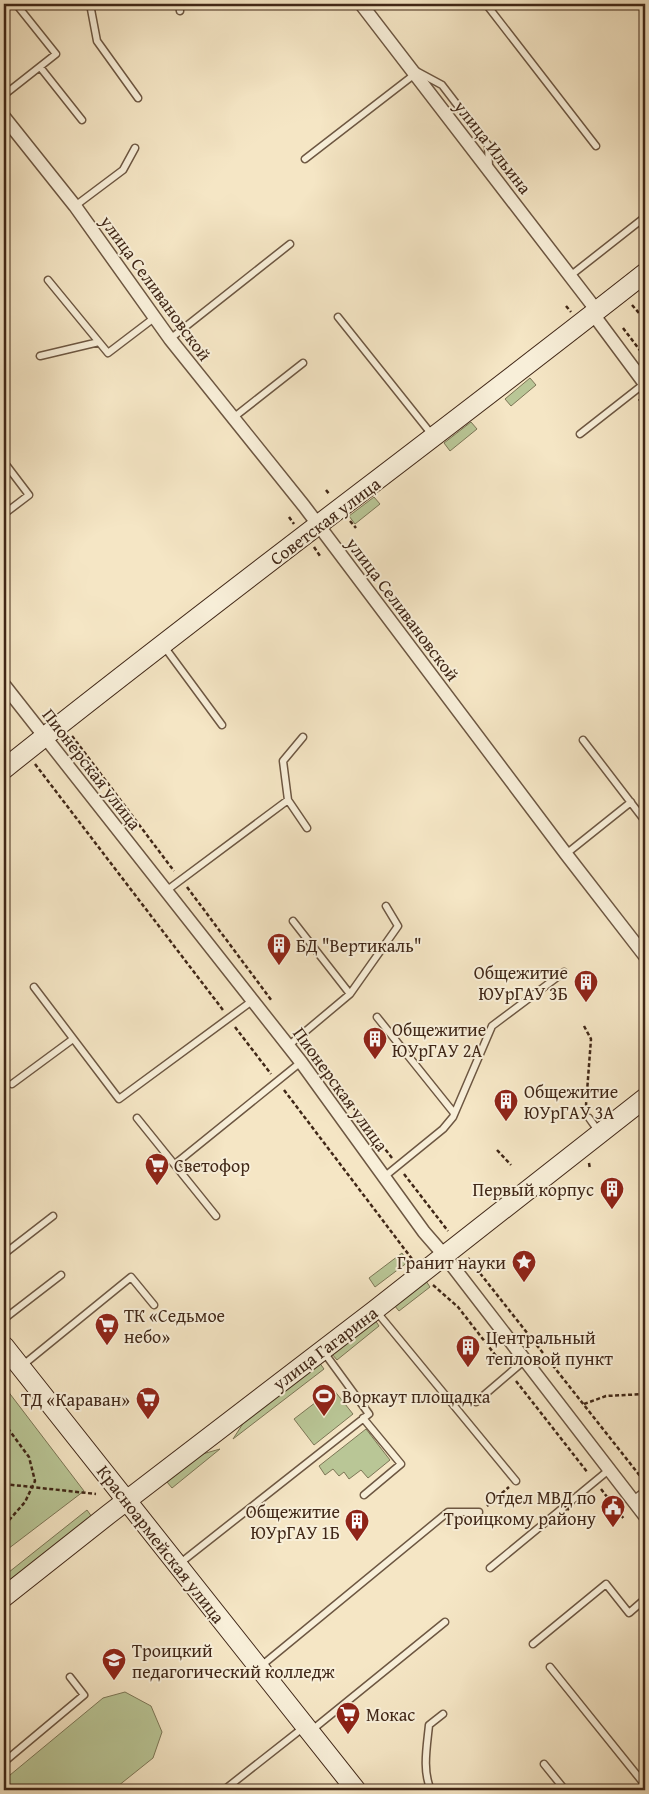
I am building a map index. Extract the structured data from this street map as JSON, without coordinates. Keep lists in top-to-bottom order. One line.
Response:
{"streets":{"street":["улица Ильина","улица Селивановской","Советская улица","Пионерская улица","улица Гагарина","Красноармейская улица"]},"crossings":[["улица Ильина","Советская улица"],["улица Селивановской","Советская улица"],["Советская улица","Пионерская улица"],["Пионерская улица","улица Гагарина"],["улица Гагарина","Красноармейская улица"]],"places":{"building":["БД \"Вертикаль\"","Общежитие ЮУрГАУ 3Б","Общежитие ЮУрГАУ 2А","Общежитие ЮУрГАУ 3А","Первый корпус","Центральный тепловой пункт","Общежитие ЮУрГАУ 1Б"],"supermarket":["Светофор","ТК «Седьмое небо»","ТД «Караван»","Мокас"],"place":["Гранит науки"],"sports":["Воркаут площадка"],"public building":["Отдел МВД по Троицкому району"],"school or university":["Троицкий педагогический колледж"]}}
